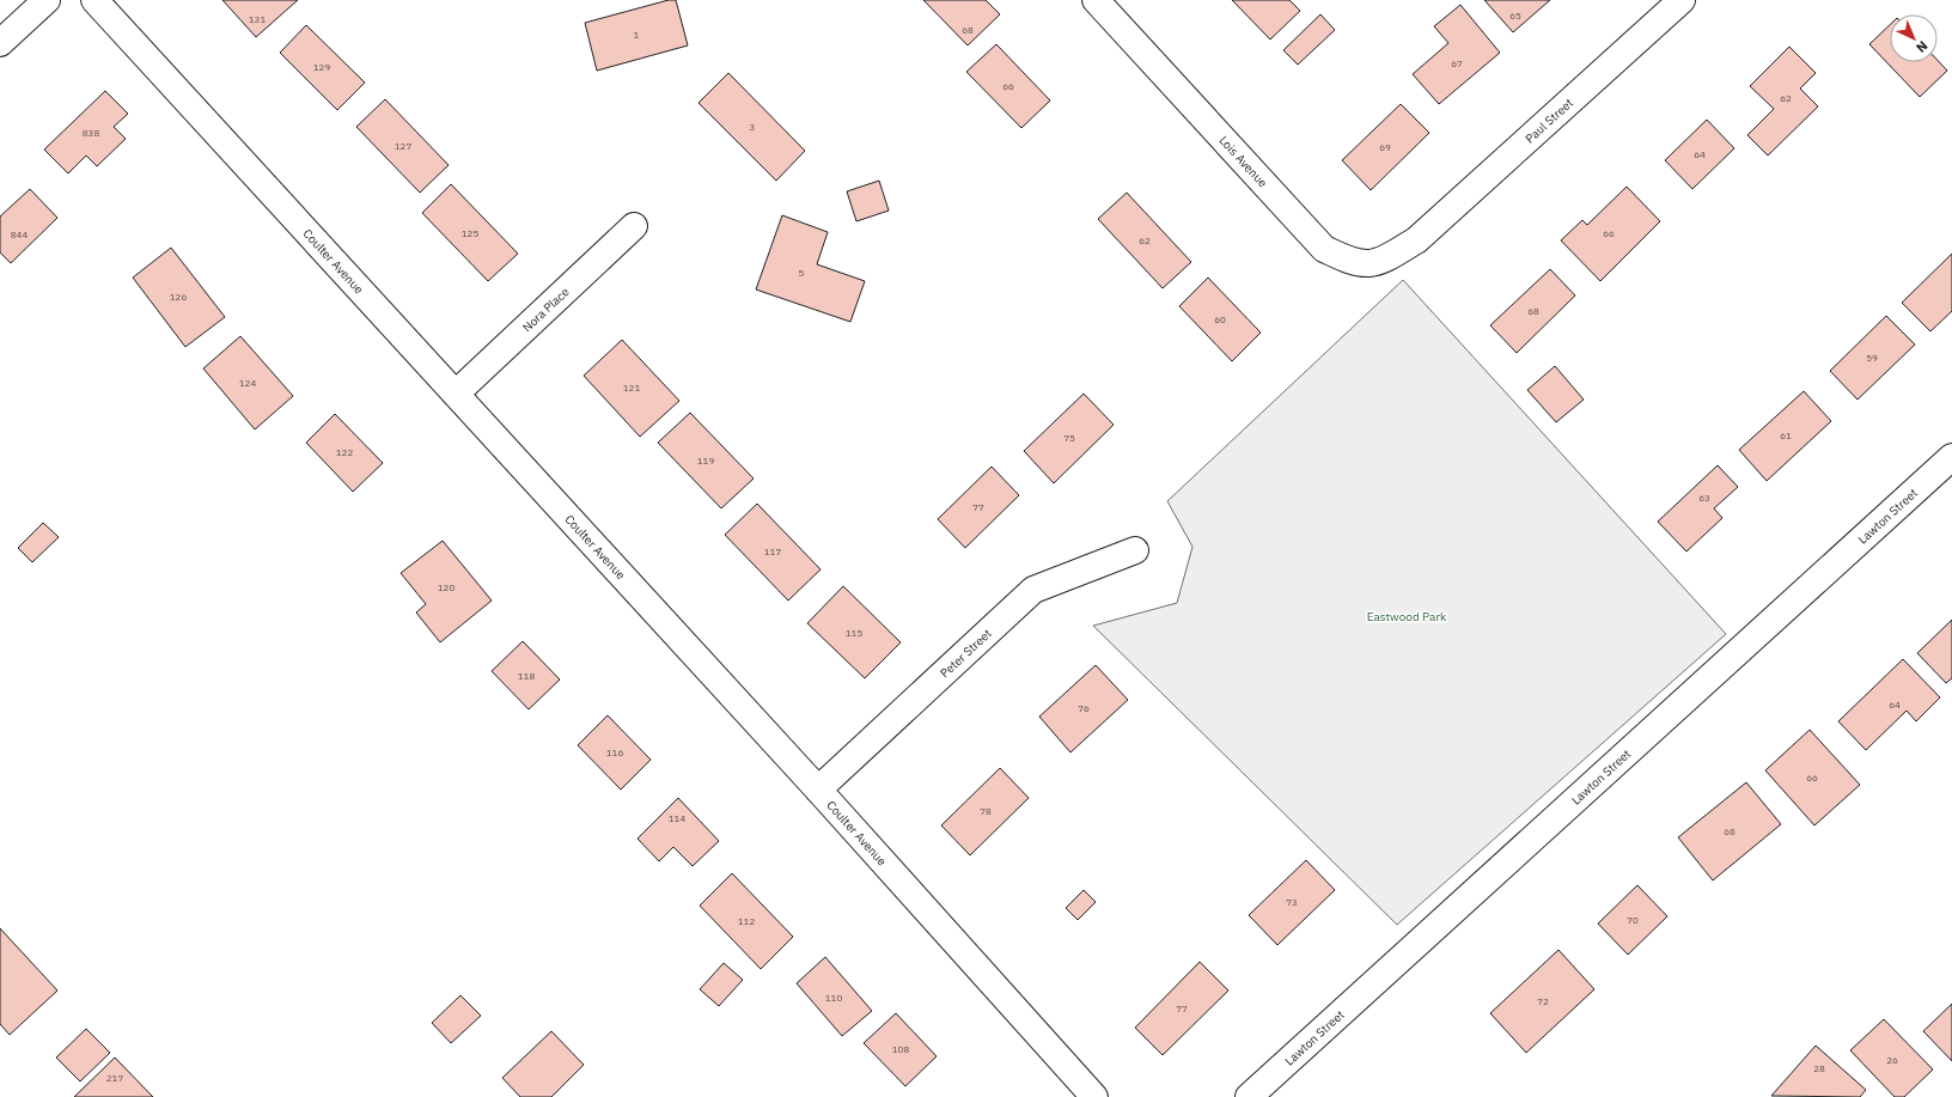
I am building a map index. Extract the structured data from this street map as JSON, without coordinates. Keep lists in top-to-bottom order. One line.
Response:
{"streets":{"street":["Paul Street","Lois Avenue","Coulter Avenue","Nora Place","Lawton Street","Peter Street"]},"crossings":[["Paul Street","Lois Avenue"],["Coulter Avenue","Nora Place"],["Coulter Avenue","Peter Street"]],"parks":["Eastwood Park"],"house_numbers":["65","131","68","1","67","129","66","62","3","838","127","69","64","125","66","844","62","5","126","68","60","59","124","121","61","75","122","119","63","77","117","120","115","118","64","76","116","66","78","114","68","73","70","112","110","72","77","108","26","28","217"],"north":"bottom right"}
